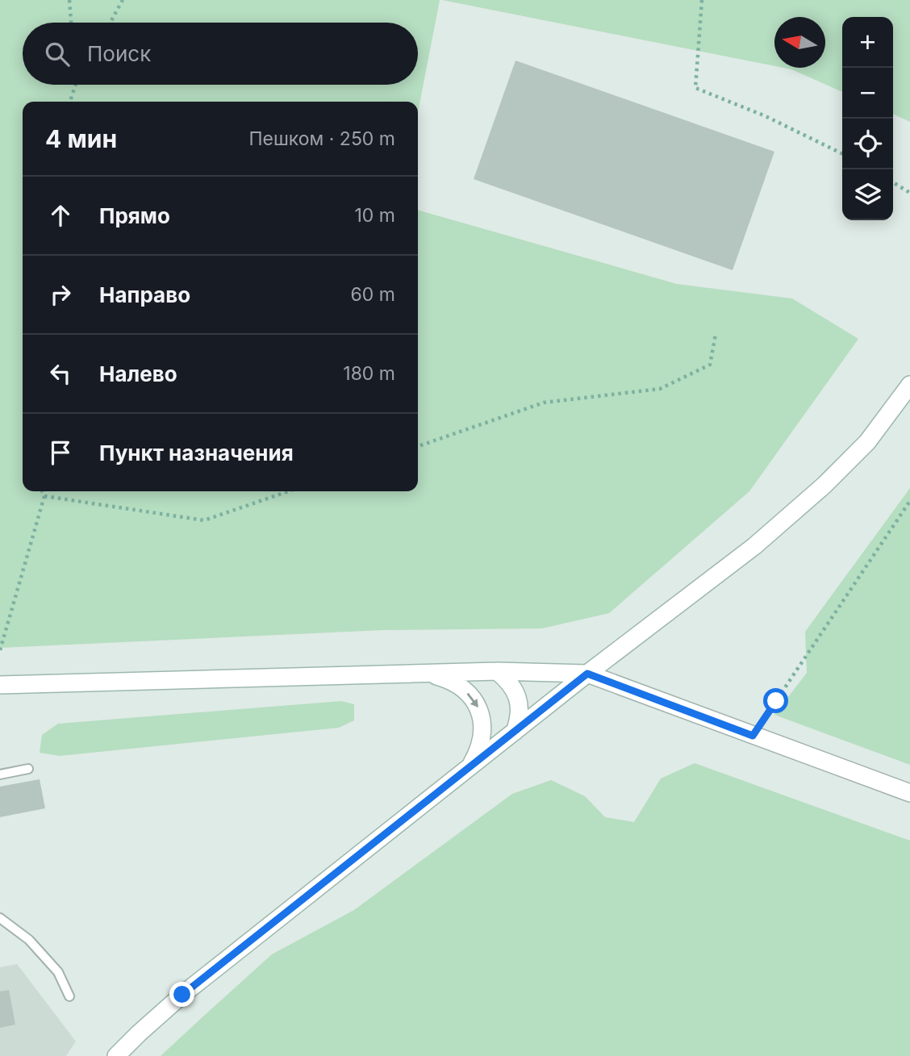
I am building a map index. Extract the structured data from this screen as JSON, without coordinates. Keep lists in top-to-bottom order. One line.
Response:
{"north":"left","page":{"map_buttons":["+","−"],"search":"Поиск","heading":["4 мин","Пешком · 250 m"],"list":[["Прямо","10 m"],["Направо","60 m"],["Налево","180 m"],"Пункт назначения"]}}
